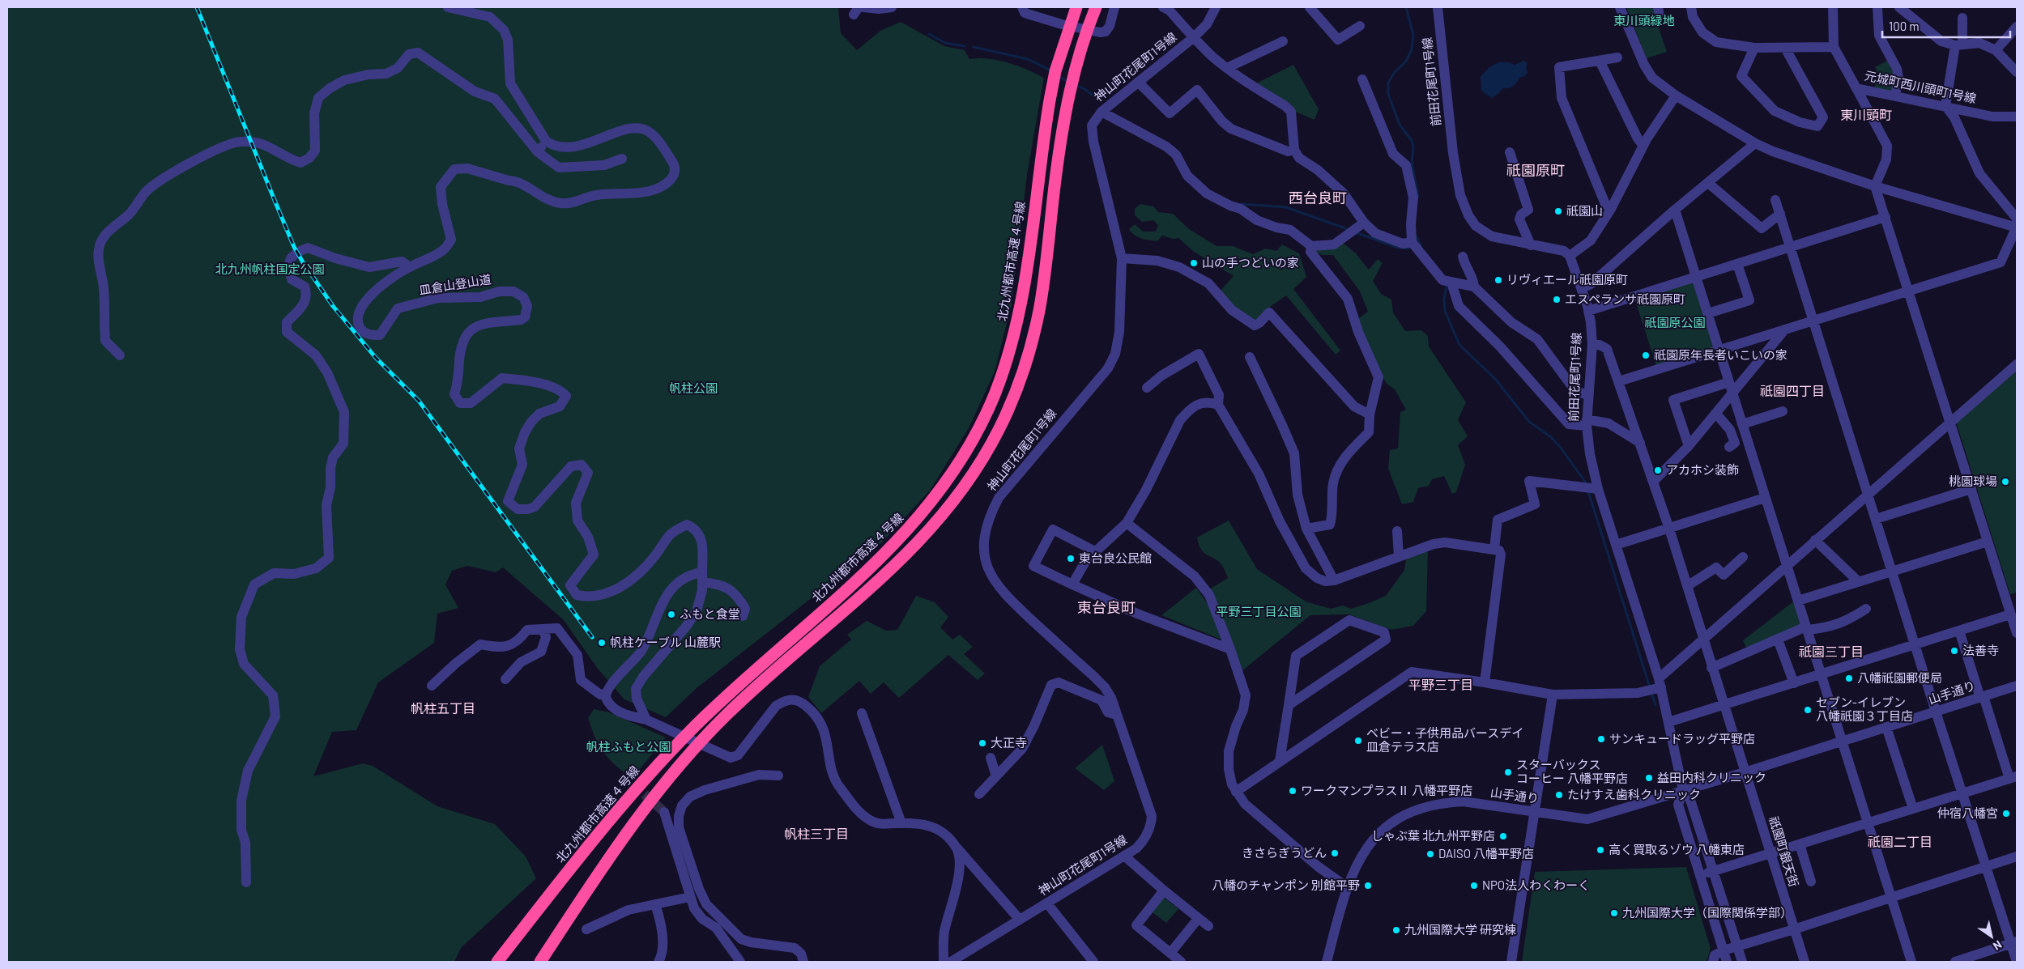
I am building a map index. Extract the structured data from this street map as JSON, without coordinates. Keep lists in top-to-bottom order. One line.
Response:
{"streets":{"highway":["北九州都市高速４号線"],"street":["神山町花尾町1号線","前田花尾町1号線","元城町西川頭町1号線","皿倉山登山道","山手通り","祇園町銀天街"]},"crossings":[["前田花尾町1号線","山手通り"],["前田花尾町1号線","祇園町銀天街"],["山手通り","祇園町銀天街"]],"districts":["東川頭町","祇園原町","西台良町","祇園四丁目","東台良町","祇園三丁目","平野三丁目","帆柱五丁目","帆柱三丁目","祇園二丁目"],"parks":["東川頭緑地","北九州帆柱国定公園","祇園原公園","帆柱公園","平野三丁目公園","帆柱ふもと公園"],"places":["祇園山","山の手つどいの家","リヴィエール祇園原町","エスペランサ祇園原町","祇園原年長者いこいの家","アカホシ装飾","桃園球場","東台良公民館","ふもと食堂","帆柱ケーブル 山麓駅","法善寺","八幡祇園郵便局","セブン-イレブン 八幡祇園３丁目店","サンキュードラッグ平野店","ベビー・子供用品バースデイ 皿倉テラス店","大正寺","スターバックス コーヒー 八幡平野店","益田内科クリニック","ワークマンプラスⅡ 八幡平野店","たけすえ歯科クリニック","仲宿八幡宮","しゃぶ葉 北九州平野店","高く買取るゾウ 八幡東店","きさらぎうどん","DAISO 八幡平野店","八幡のチャンポン 別館平野","NPO法人わくわーく","九州国際大学（国際関係学部）","九州国際大学 研究棟"],"scale_bar":"100 m","north":"bottom right"}
